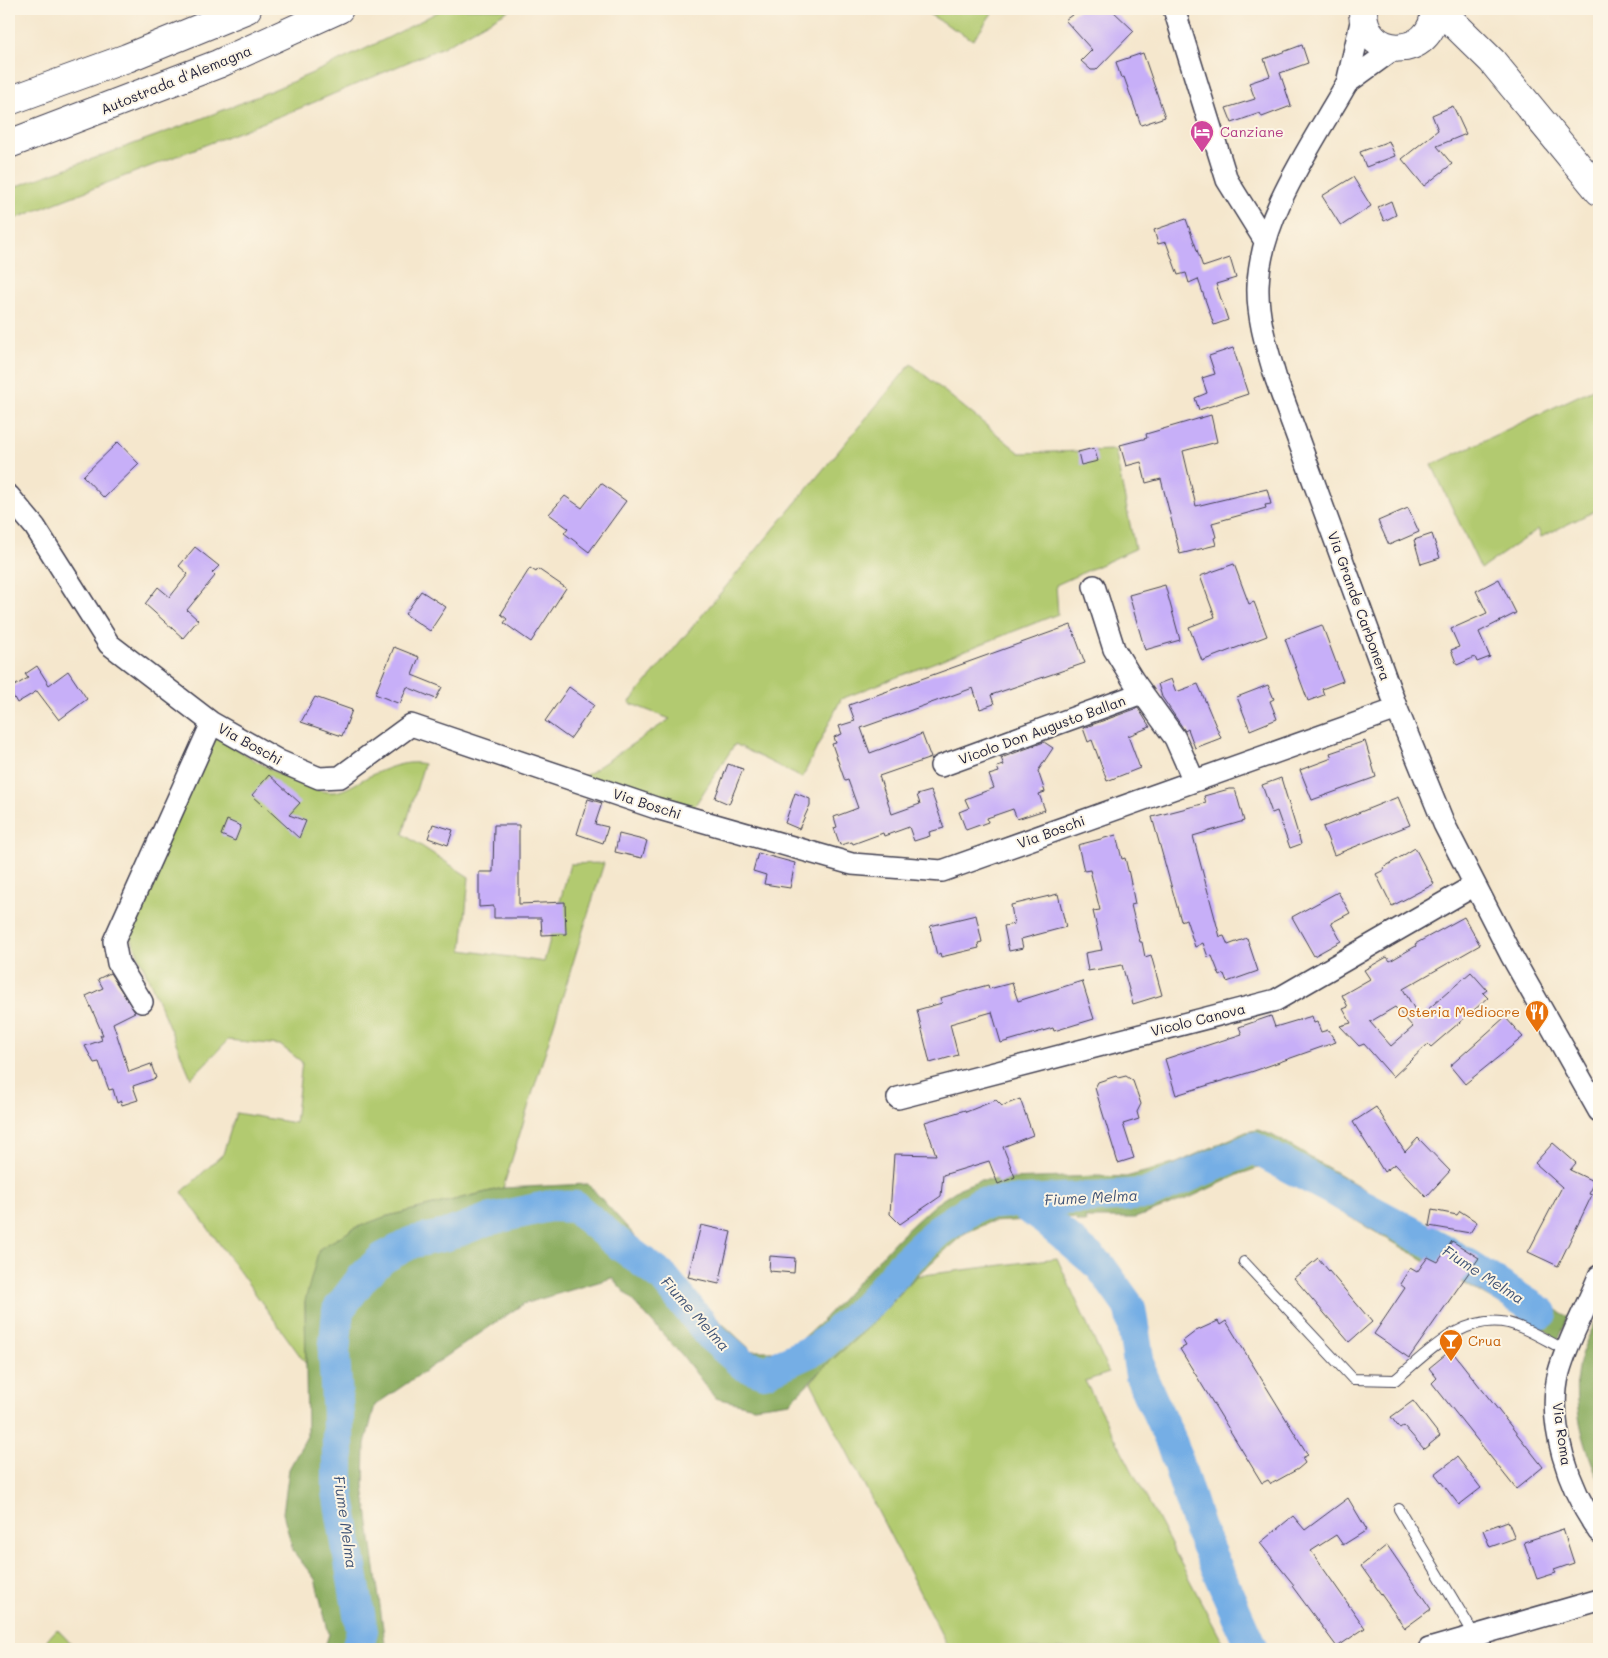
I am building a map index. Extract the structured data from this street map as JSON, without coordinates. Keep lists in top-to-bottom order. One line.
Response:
{"streets":{"main road":["Autostrada d'Alemagna"],"street":["Via Grande Carbonera","Vicolo Don Augusto Ballan","Via Boschi","Vicolo Canova","Via Roma"]},"crossings":[["Via Grande Carbonera","Via Boschi"],["Via Grande Carbonera","Vicolo Canova"],["Vicolo Don Augusto Ballan","Via Boschi"]],"water":["Fiume Melma"],"places":{"hotel":["Canziane"],"restaurant":["Osteria Mediocre"],"bar":["Crua"]}}
